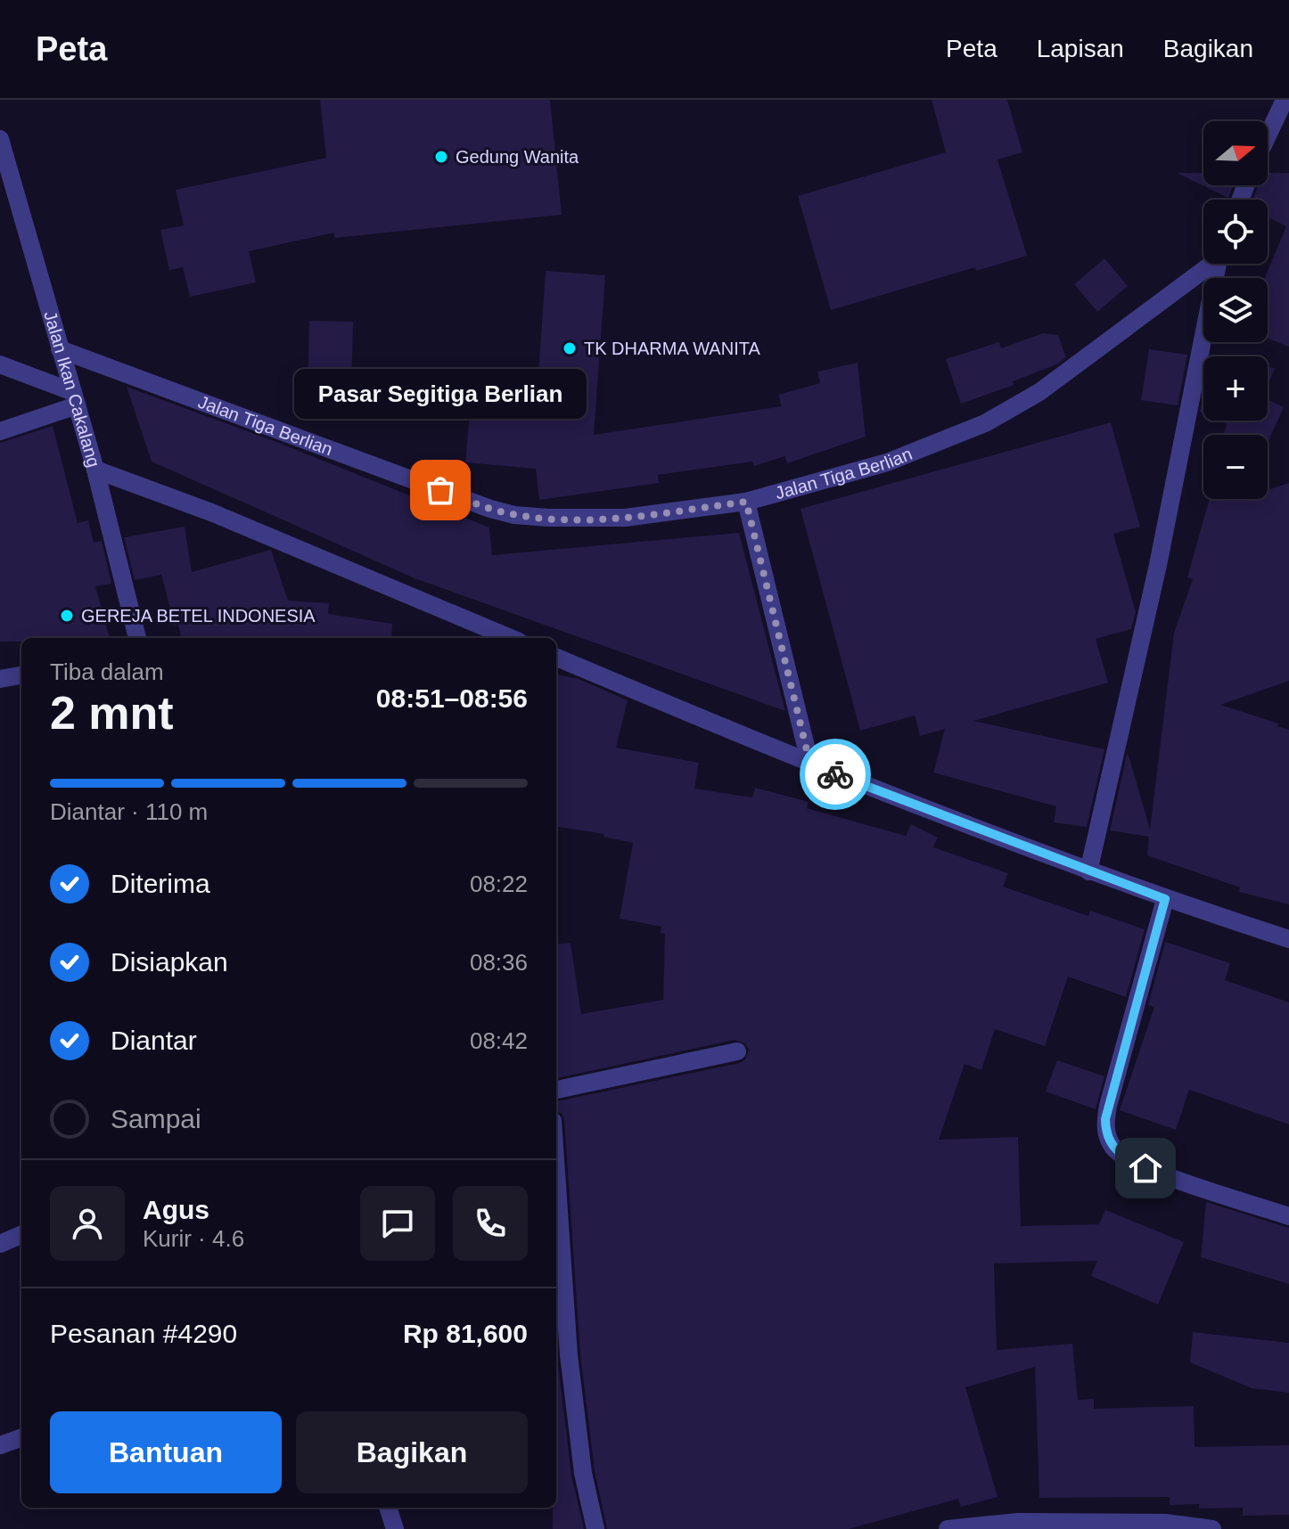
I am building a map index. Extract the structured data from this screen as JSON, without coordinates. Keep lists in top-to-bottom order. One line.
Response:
{"streets":{"street":["Jalan Ikan Cakalang","Jalan Tiga Berlian"]},"crossings":[["Jalan Ikan Cakalang","Jalan Tiga Berlian"]],"places":["Gedung Wanita","TK DHARMA WANITA","Pasar Segitiga Berlian","GEREJA BETEL INDONESIA"],"north":"right","page":{"header":"Peta","nav":["Peta","Lapisan","Bagikan"],"map_buttons":["+","−"],"bubble":"Pasar Segitiga Berlian","heading":["2 mnt","Tiba dalam","08:51–08:56"],"panel":["Agus","Kurir · 4.6","Pesanan #4290","Rp 81,600"],"bar":"Diantar · 110 m","list":[["Diterima","08:22"],["Disiapkan","08:36"],["Diantar","08:42"],"Sampai"],"buttons":["Bantuan","Bagikan"]}}
